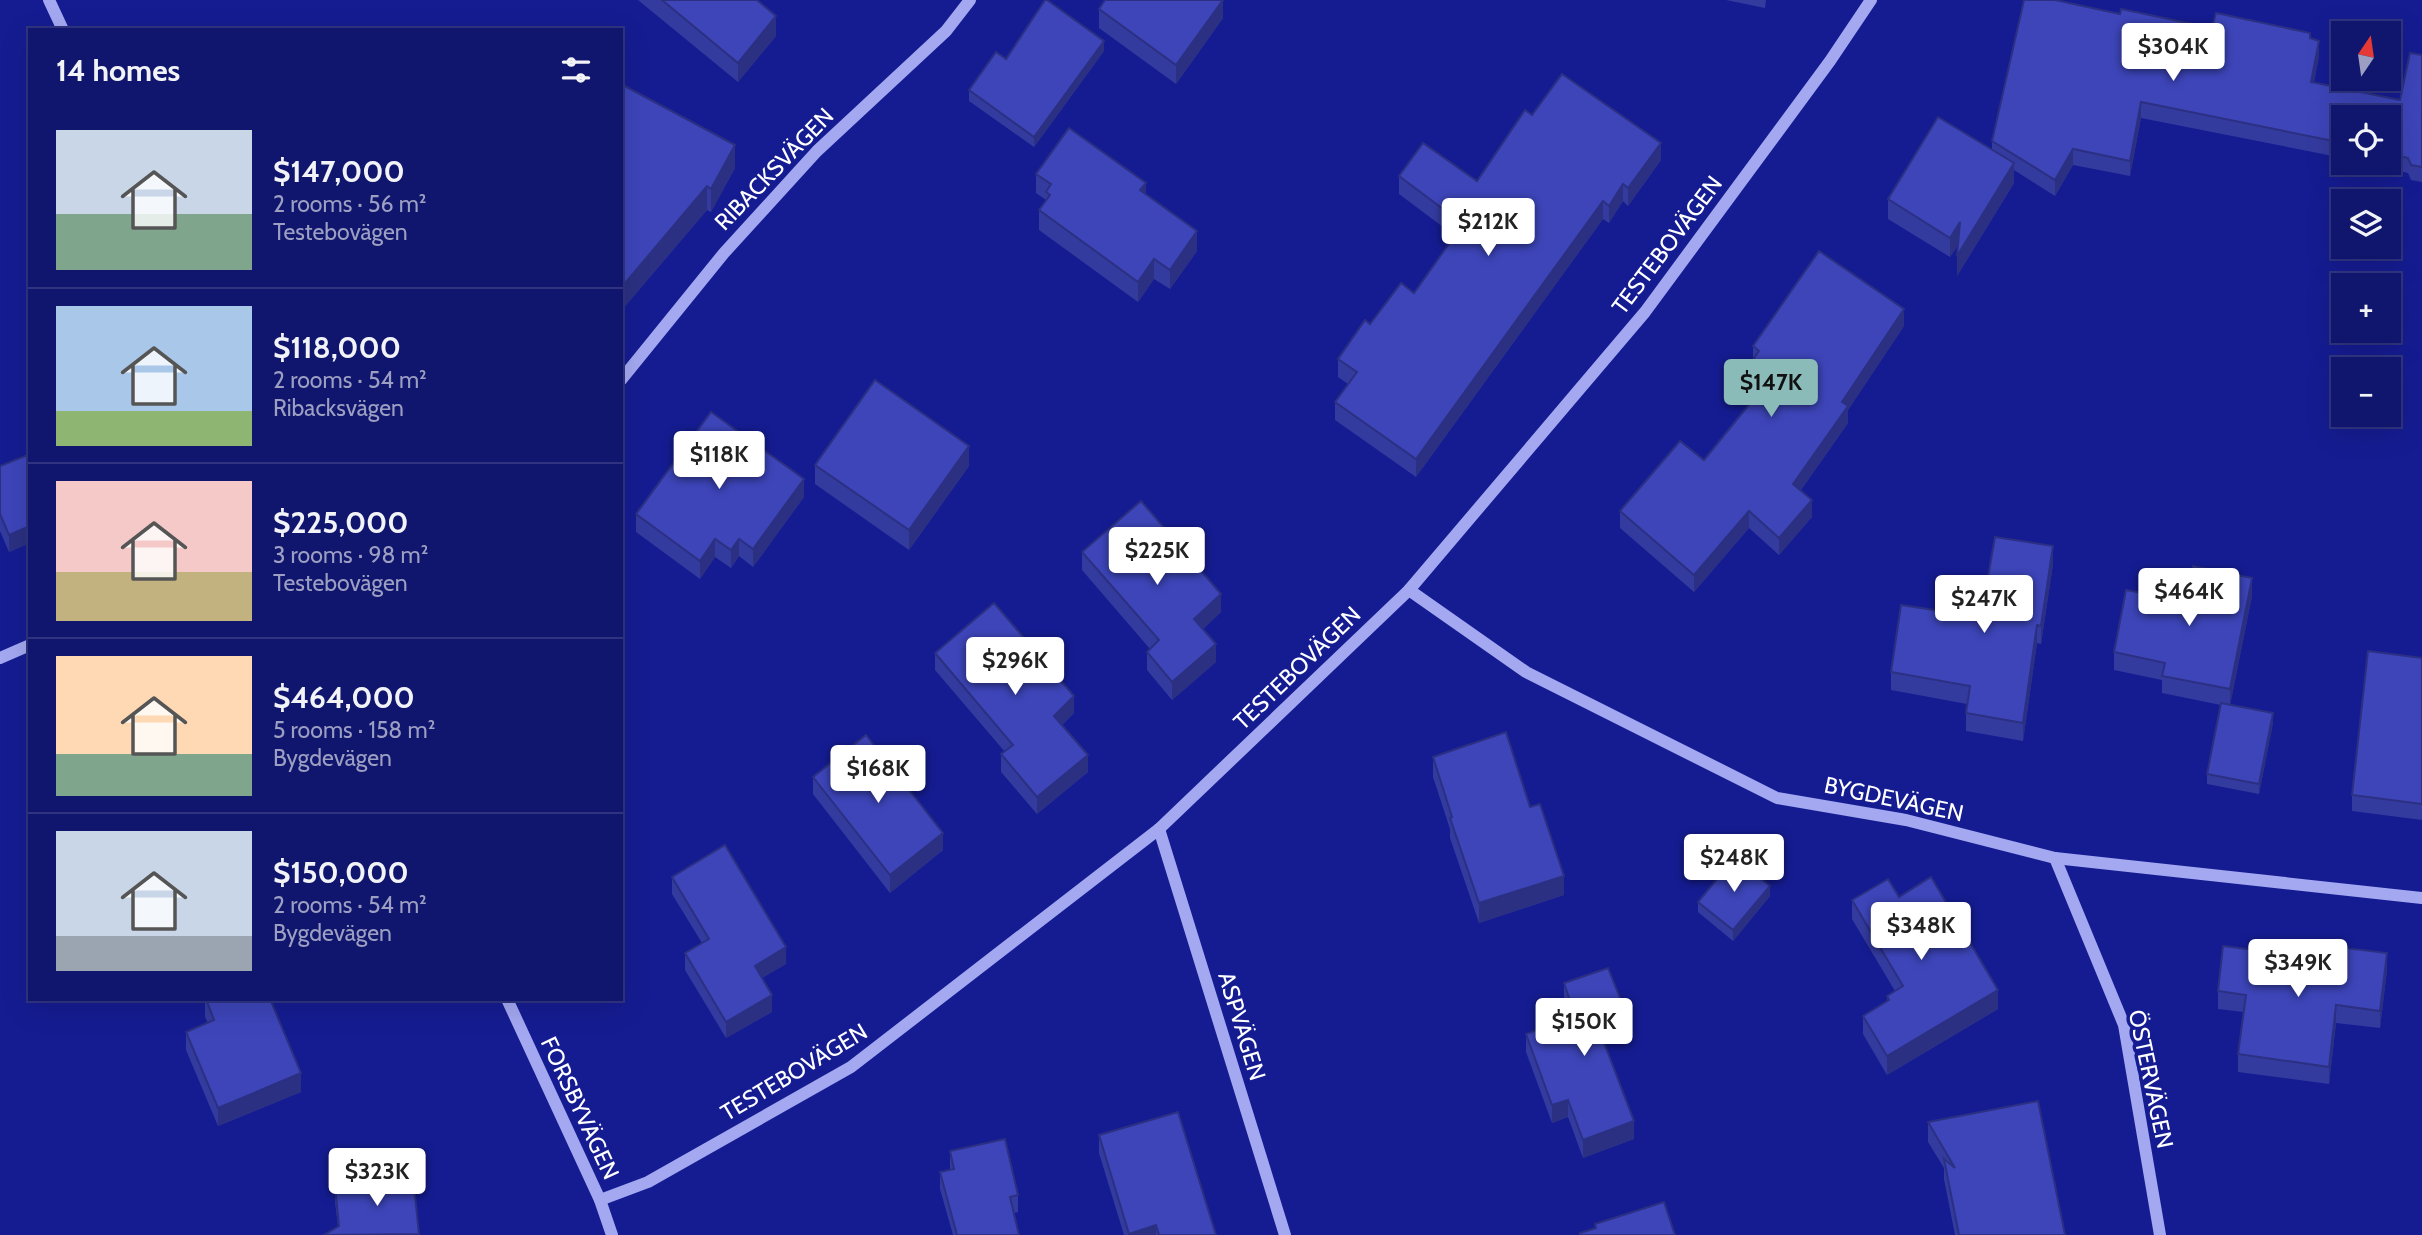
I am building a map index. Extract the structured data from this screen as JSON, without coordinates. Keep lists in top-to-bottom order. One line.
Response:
{"streets":{"street":["RIBACKSVÄGEN","TESTEBOVÄGEN","BYGDEVÄGEN","ASPVÄGEN","ÖSTERVÄGEN","FORSBYVÄGEN"]},"crossings":[["TESTEBOVÄGEN","BYGDEVÄGEN"],["TESTEBOVÄGEN","ASPVÄGEN"],["TESTEBOVÄGEN","FORSBYVÄGEN"],["BYGDEVÄGEN","ÖSTERVÄGEN"]],"north":"top","page":{"map_buttons":["+","−"],"price":["$304K","$212K","$147K","$118K","$225K","$464K","$247K","$296K","$168K","$248K","$348K","$349K","$150K","$323K"],"heading":"14 homes","list":[{"name":"$147,000","note":"2 rooms · 56 m² · Testebovägen"},{"name":"$118,000","note":"2 rooms · 54 m² · Ribacksvägen"},{"name":"$225,000","note":"3 rooms · 98 m² · Testebovägen"},{"name":"$464,000","note":"5 rooms · 158 m² · Bygdevägen"},{"name":"$150,000","note":"2 rooms · 54 m² · Bygdevägen"}]}}
